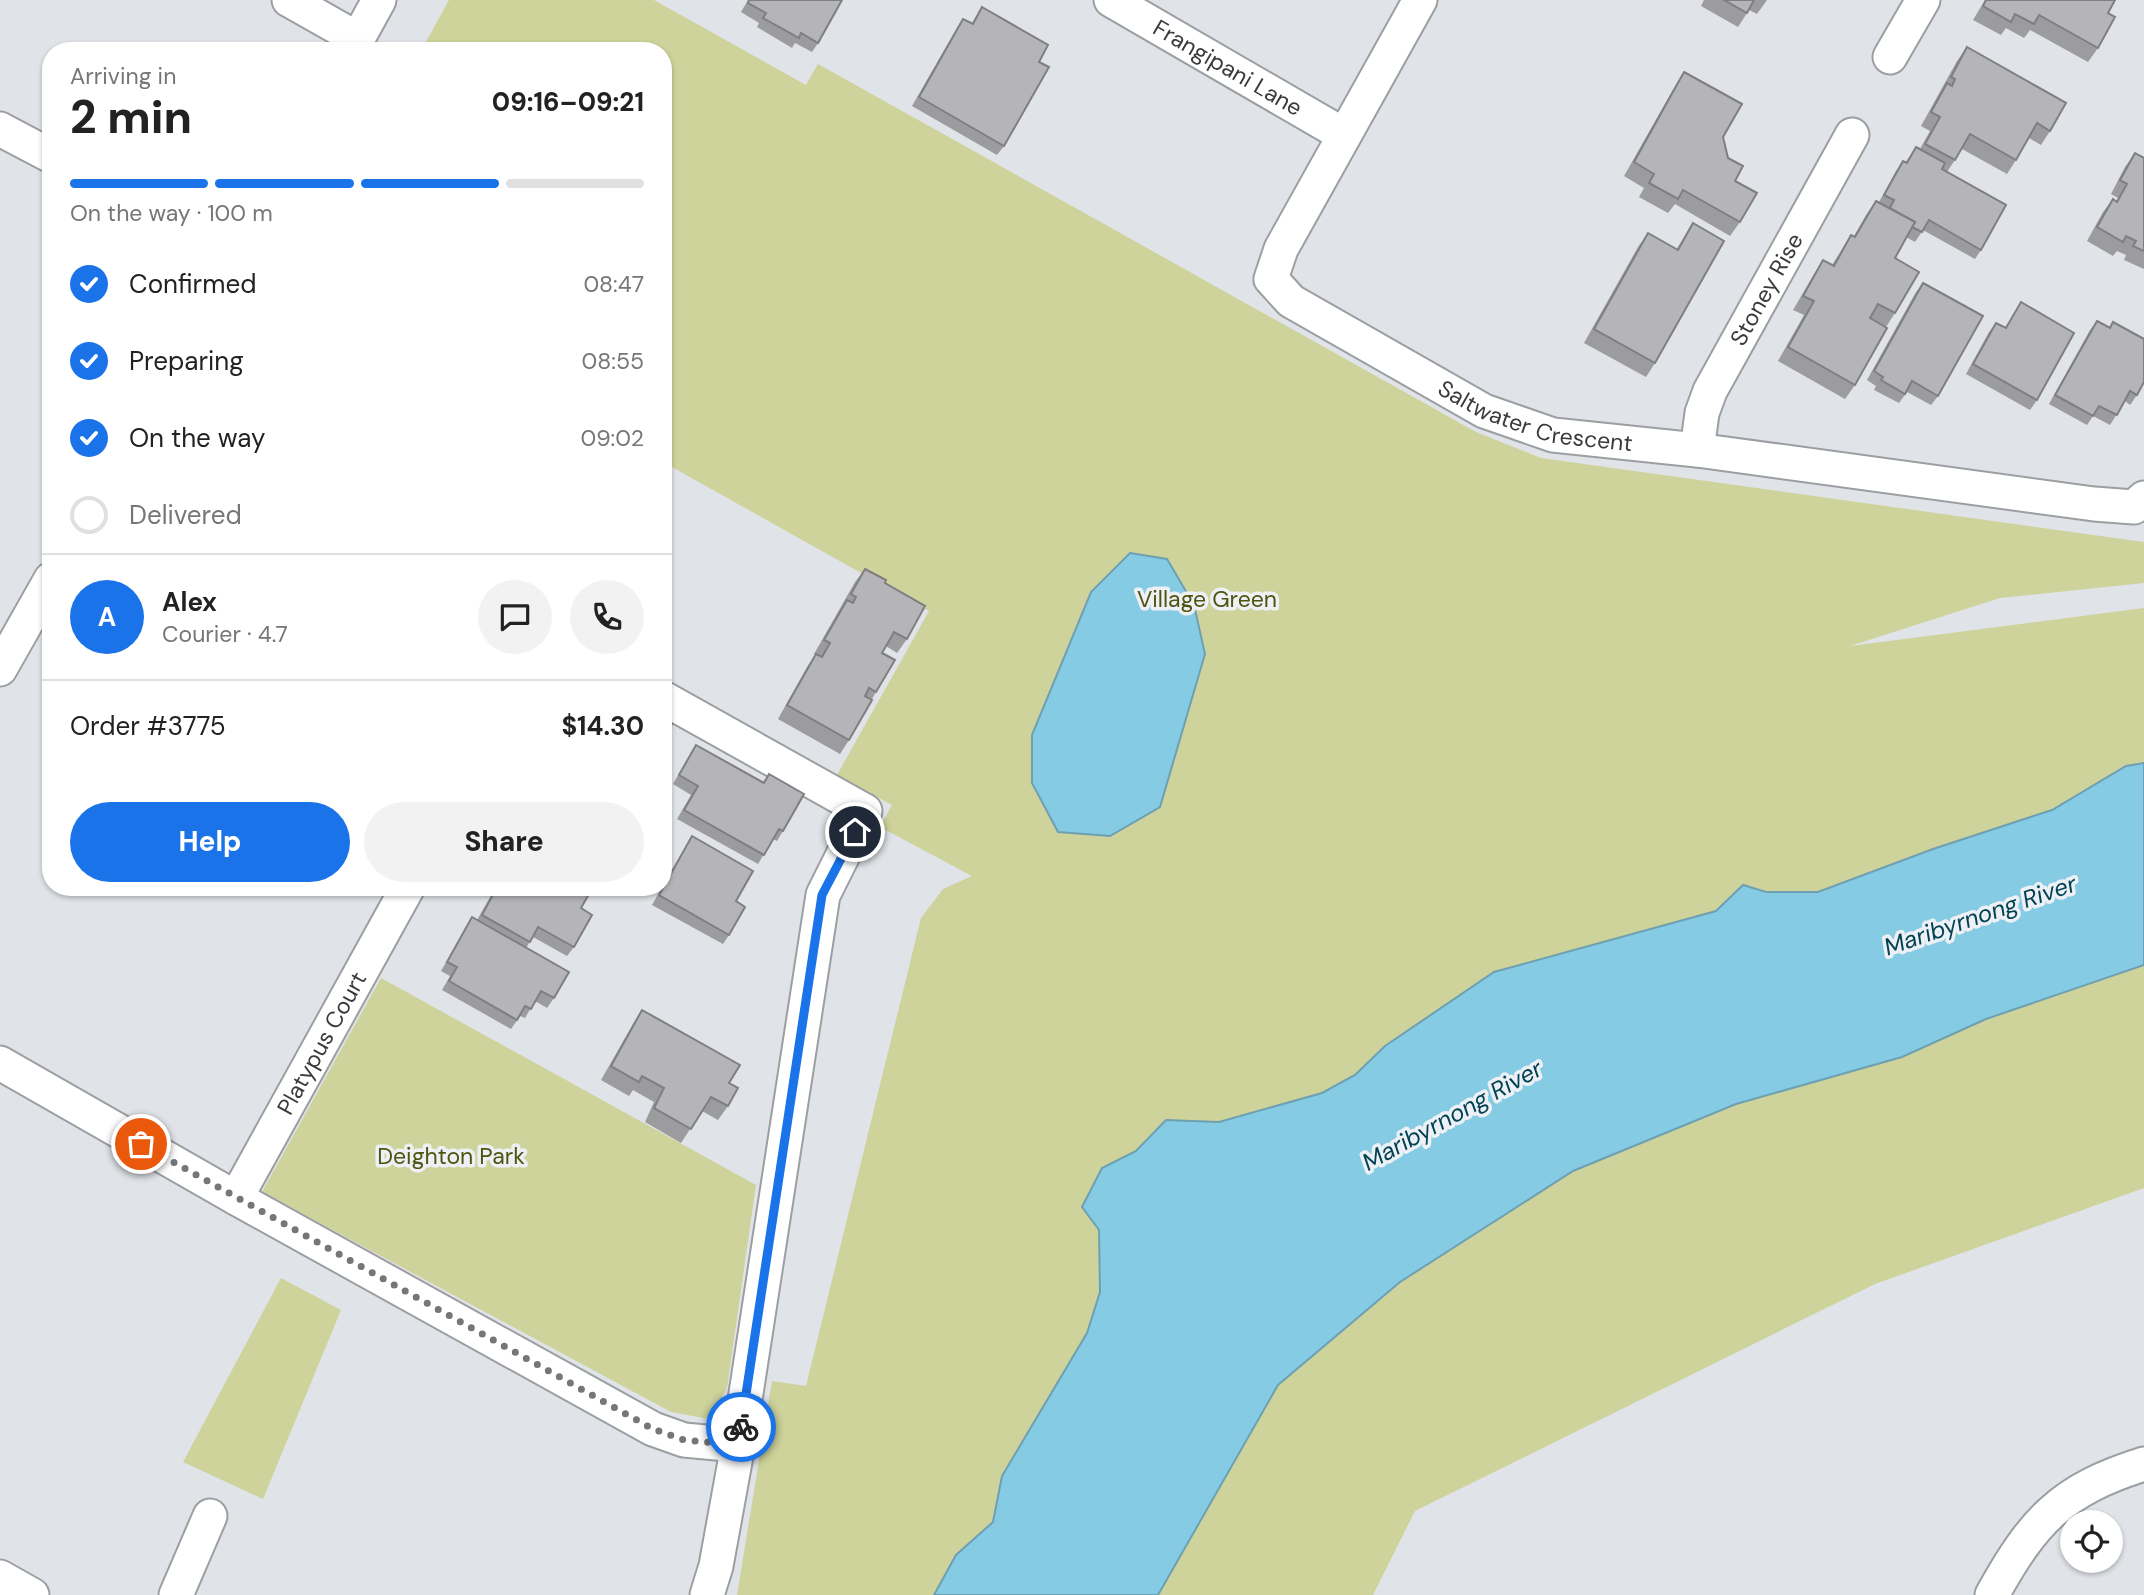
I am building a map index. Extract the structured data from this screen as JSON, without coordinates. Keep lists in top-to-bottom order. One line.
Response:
{"streets":{"street":["Frangipani Lane","Stoney Rise","Saltwater Crescent","Platypus Court"]},"crossings":[["Frangipani Lane","Saltwater Crescent"],["Stoney Rise","Saltwater Crescent"]],"water":["Maribyrnong River"],"parks":["Village Green","Deighton Park"],"page":{"heading":["2 min","Arriving in","09:16–09:21"],"panel":["Alex","Courier · 4.7","Order #3775","$14.30"],"bar":"On the way · 100 m","list":[["Confirmed","08:47"],["Preparing","08:55"],["On the way","09:02"],"Delivered"],"round":"A","buttons":["Help","Share"]}}
